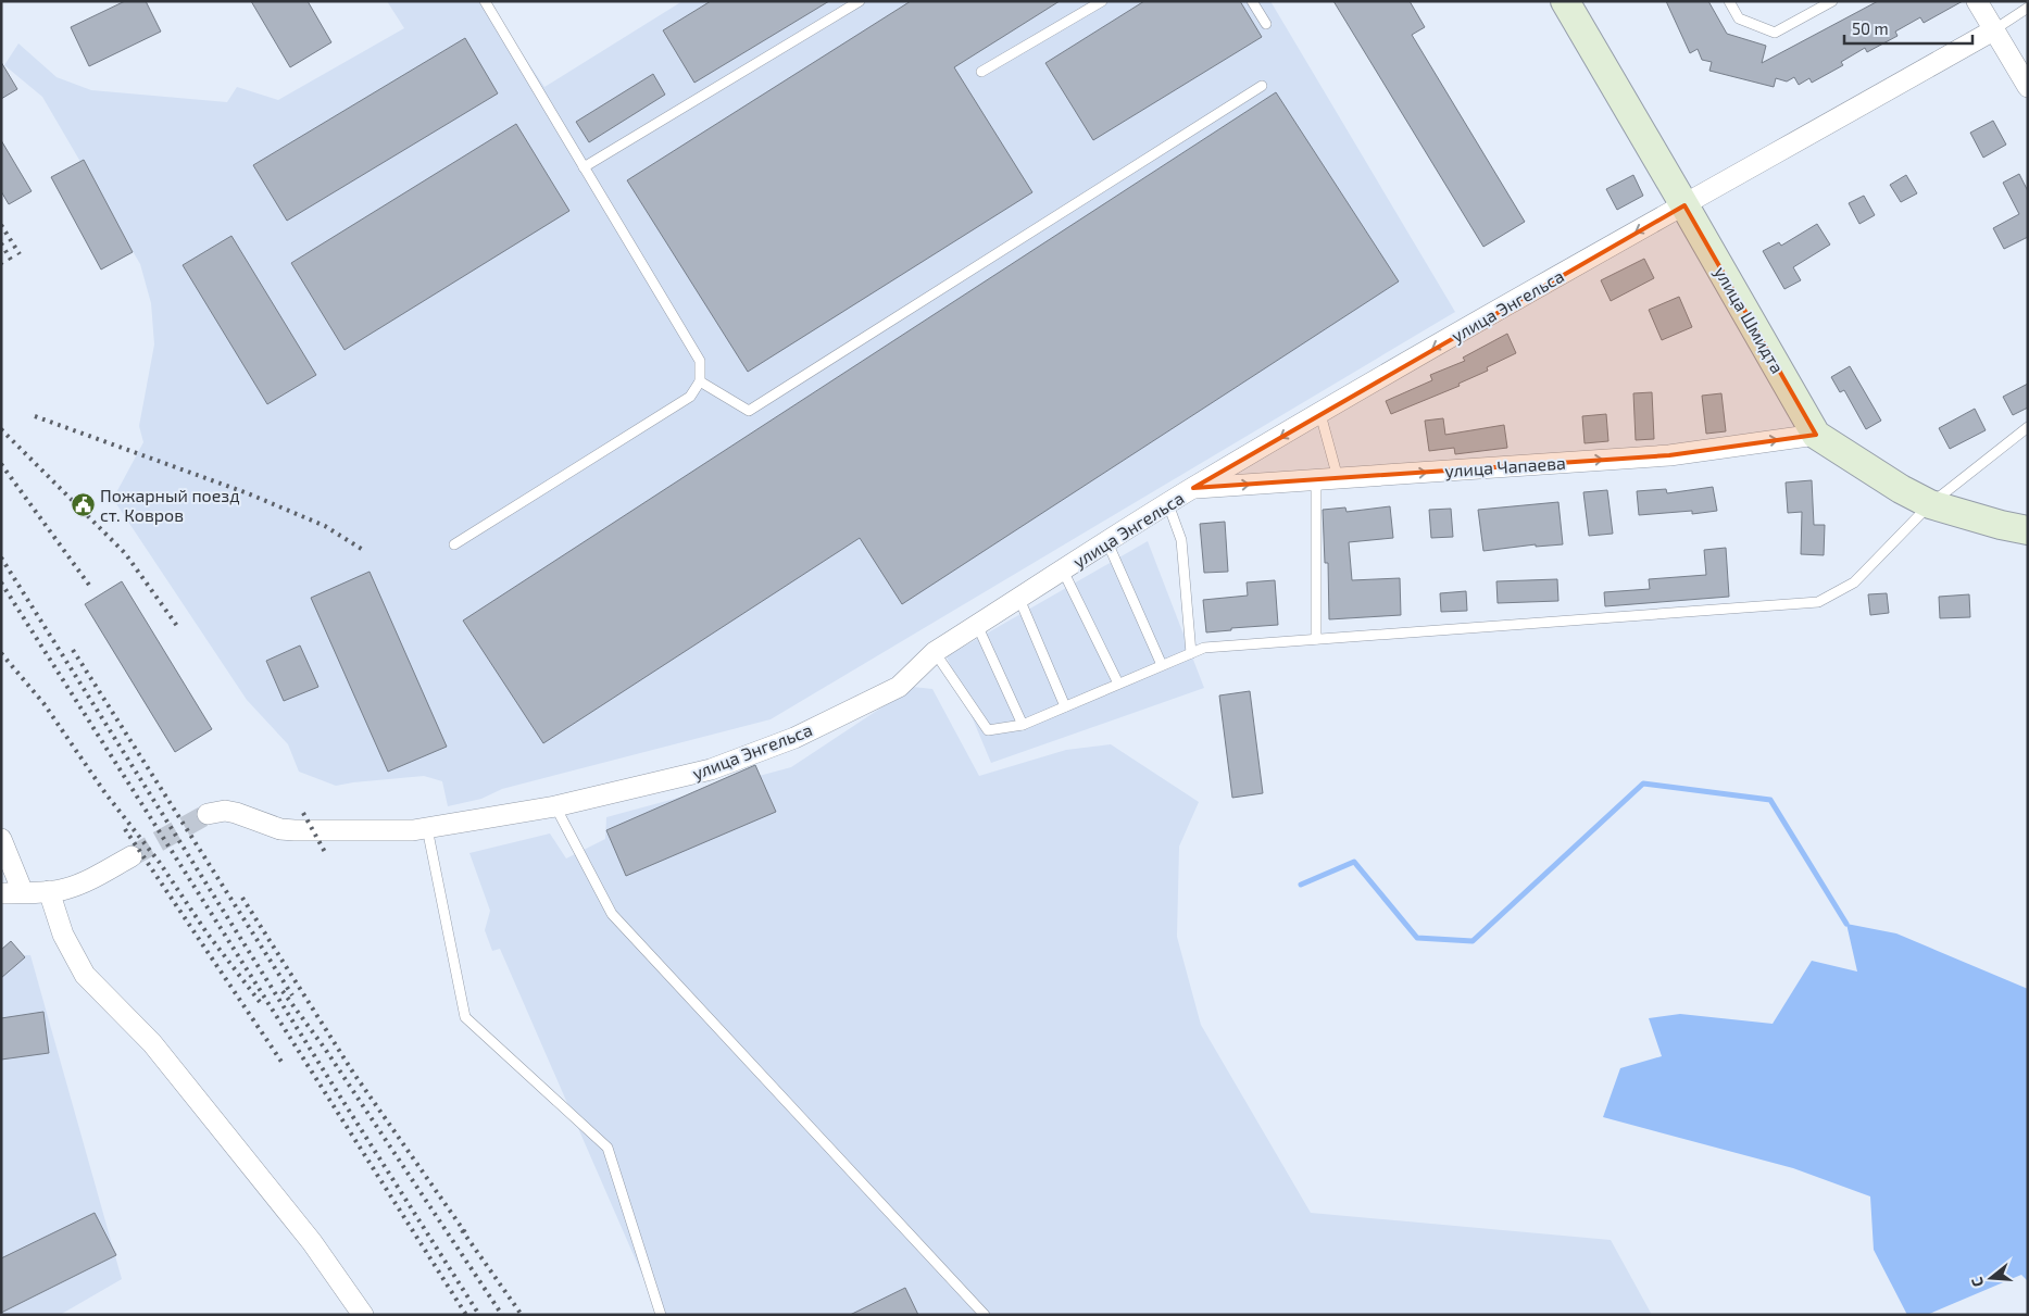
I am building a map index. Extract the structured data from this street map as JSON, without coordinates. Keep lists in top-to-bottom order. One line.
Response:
{"streets":{"main road":["улица Шмидта"],"street":["улица Энгельса","улица Чапаева"]},"crossings":[["улица Энгельса","улица Шмидта"],["улица Энгельса","улица Чапаева"],["улица Шмидта","улица Чапаева"]],"one_way":["улица Чапаева"],"places":{"public building":["Пожарный поезд ст. Ковров"]},"scale_bar":"50 m","north":"left"}
